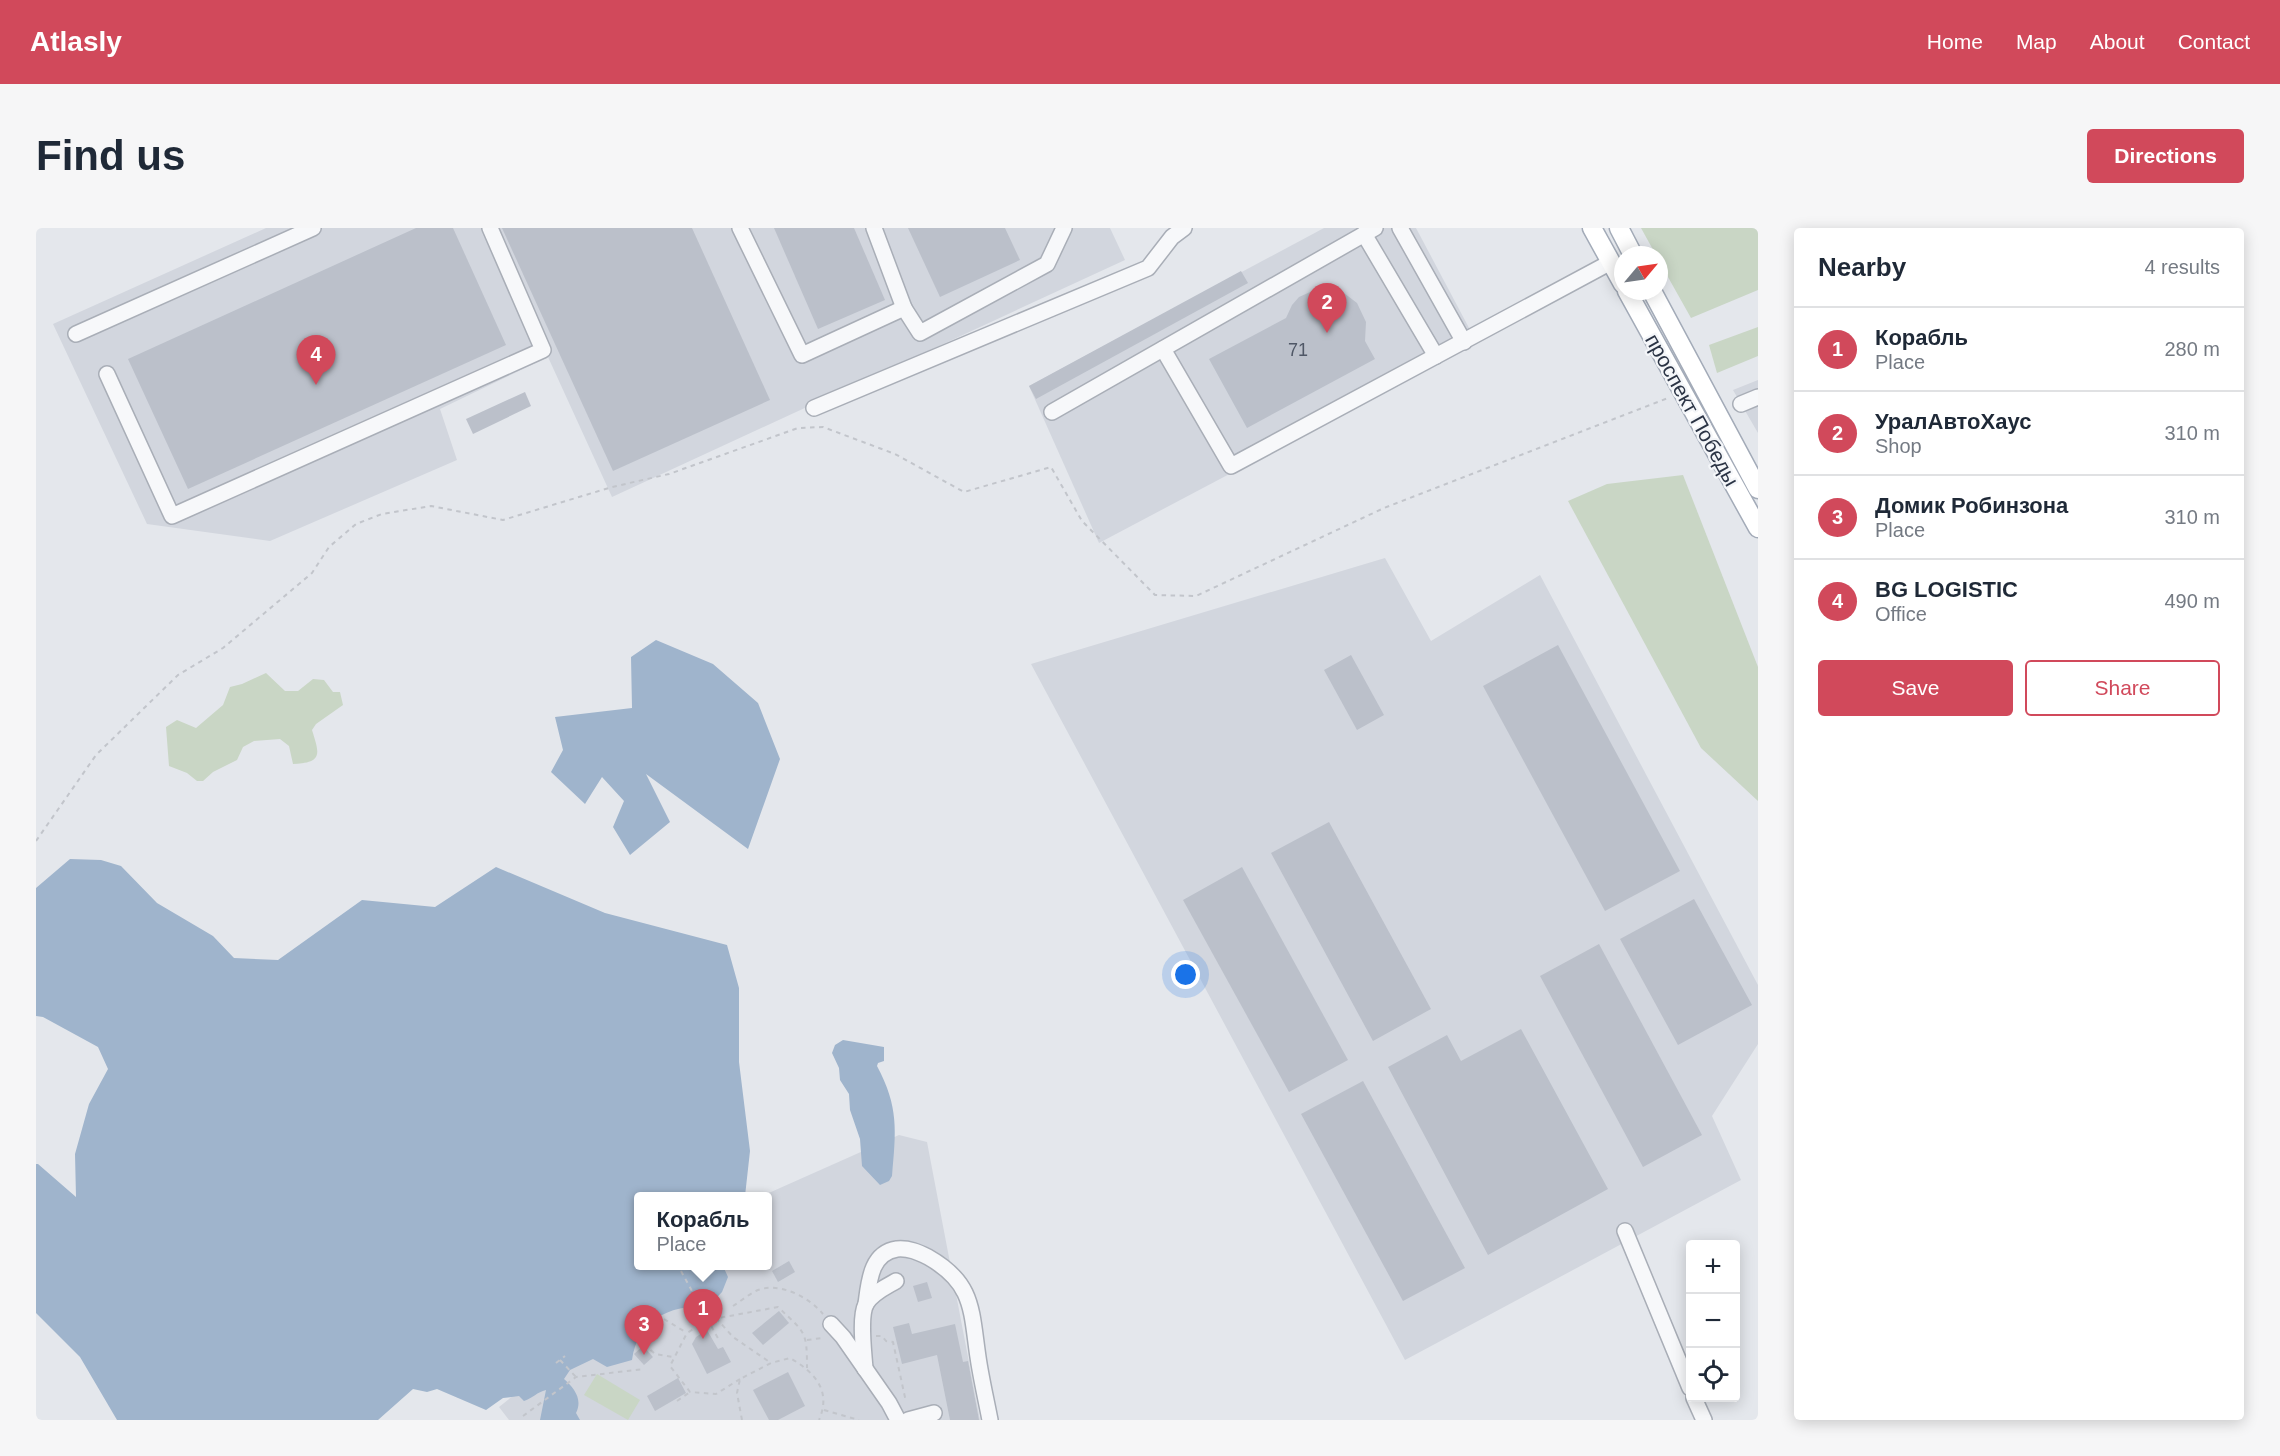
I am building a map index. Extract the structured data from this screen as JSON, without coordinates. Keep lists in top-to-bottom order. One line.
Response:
{"streets":{"main road":["проспект Победы"]},"house_numbers":["71"],"north":"top right","page":{"header":"Atlasly","nav":["Home","Map","About","Contact"],"buttons":["Directions",["Save","Share"]],"title":"Find us","heading":["Nearby","4 results"],"pins":["2","4","1","3"],"list":[{"mark":"1","name":"Корабль","note":"Place","value":"280 m"},{"mark":"2","name":"УралАвтоХаус","note":"Shop","value":"310 m"},{"mark":"3","name":"Домик Робинзона","note":"Place","value":"310 m"},{"mark":"4","name":"BG LOGISTIC","note":"Office","value":"490 m"}],"popup":["Корабль","Place"],"map_buttons":["+","−"]}}
